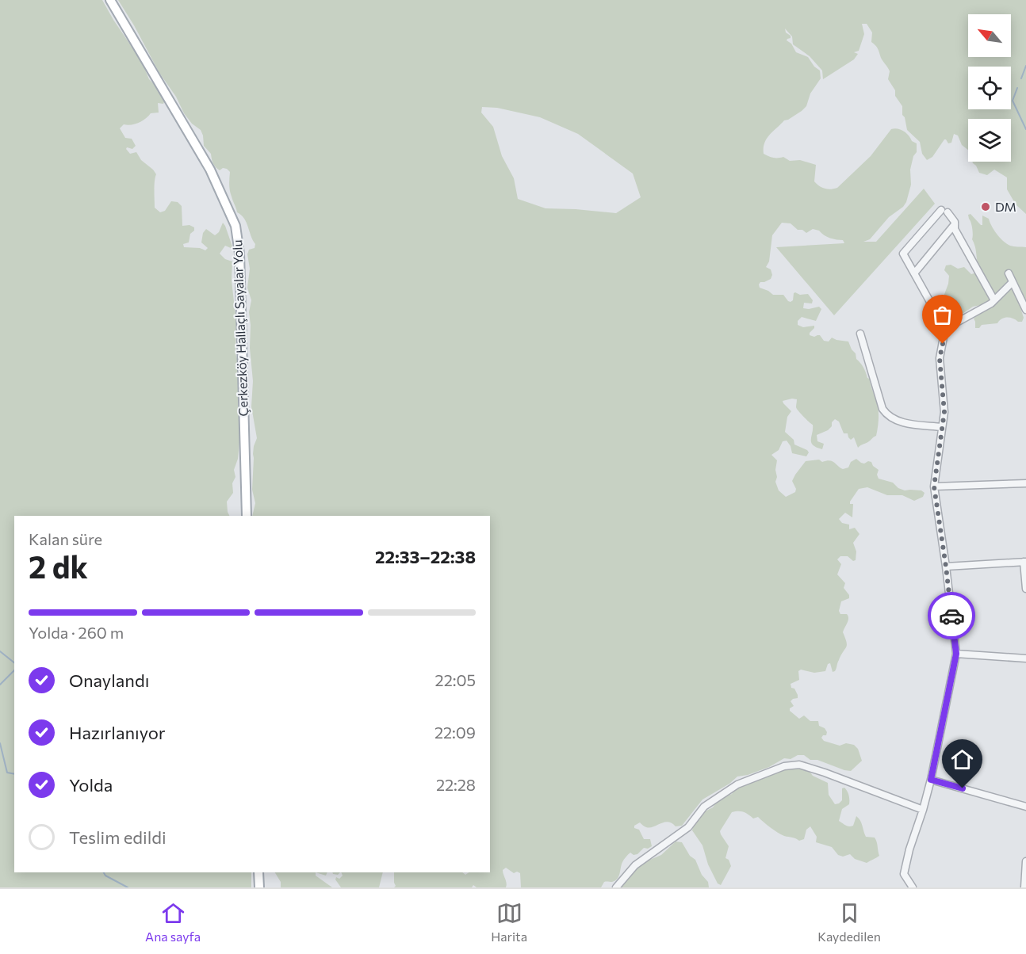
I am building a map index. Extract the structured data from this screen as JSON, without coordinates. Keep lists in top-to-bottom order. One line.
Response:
{"streets":{"main road":["Çerkezköy Hallaçlı Sayalar Yolu"]},"places":["DM"],"north":"top left","page":{"heading":["2 dk","Kalan süre","22:33–22:38"],"bar":"Yolda · 260 m","list":[["Onaylandı","22:05"],["Hazırlanıyor","22:09"],["Yolda","22:28"],"Teslim edildi"],"tabs":["Ana sayfa","Harita","Kaydedilen"]}}
